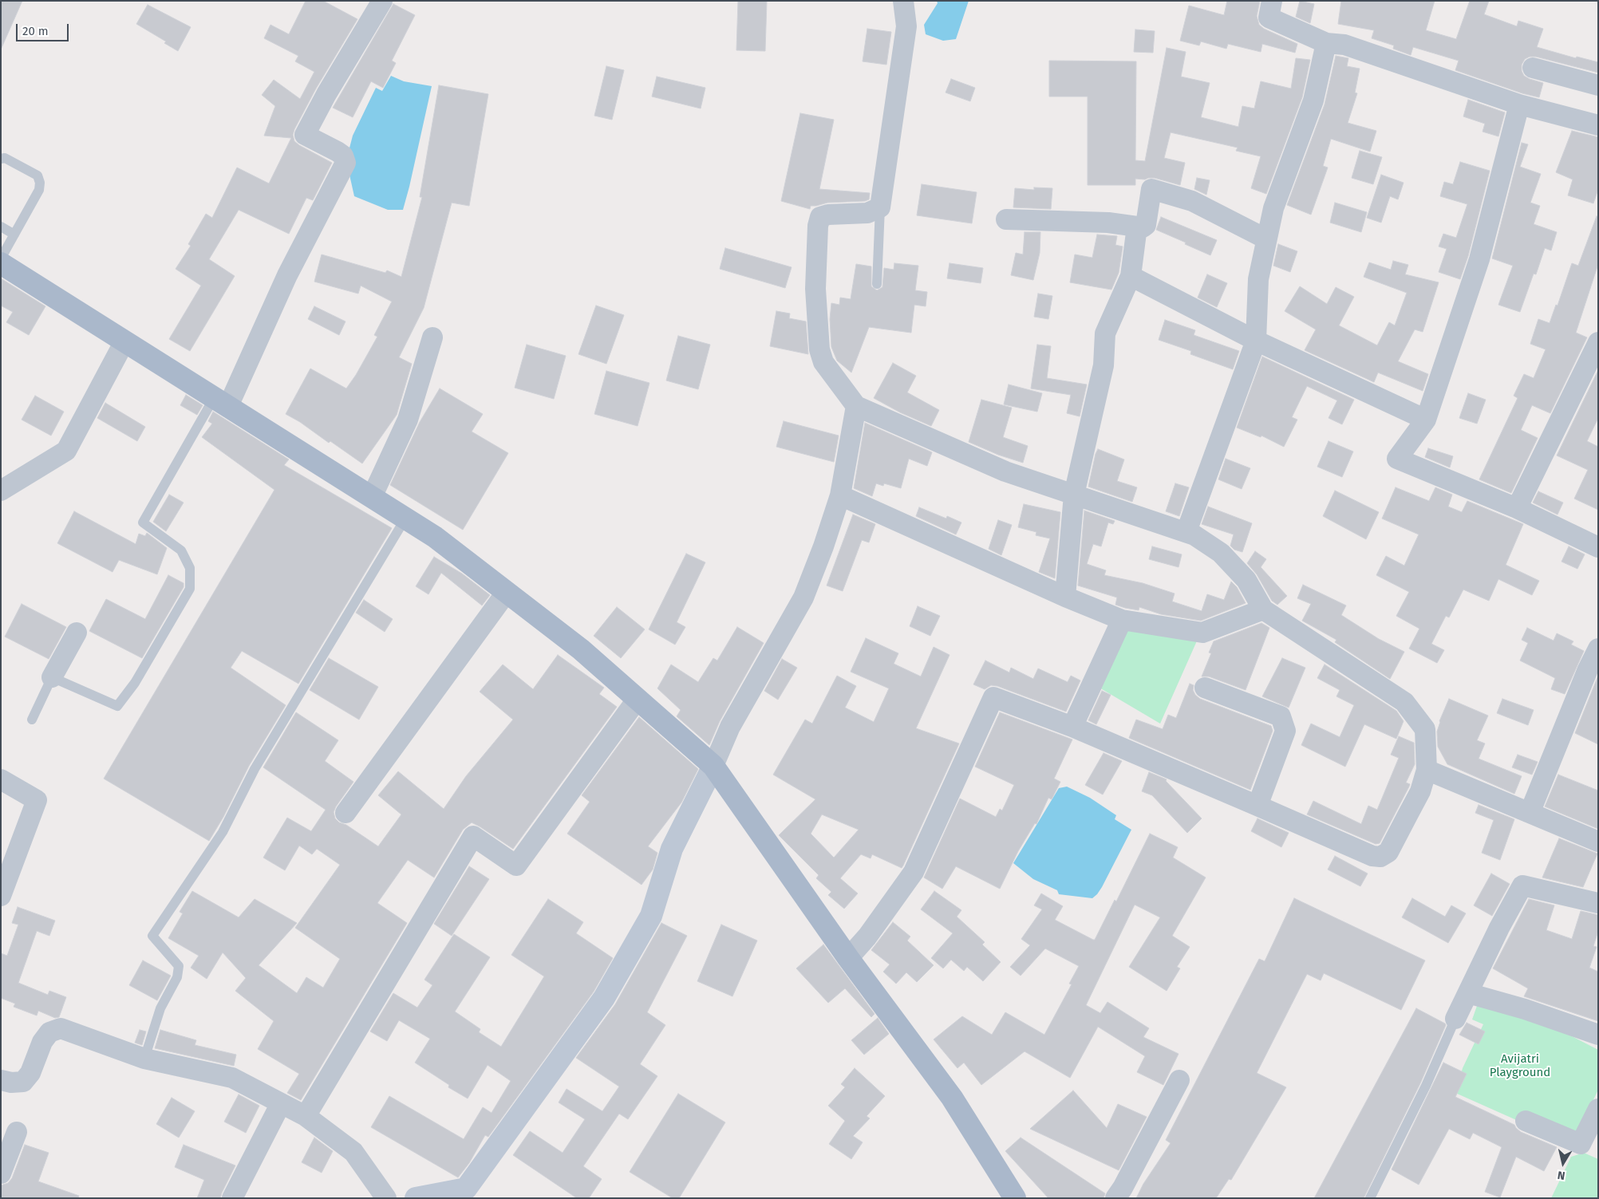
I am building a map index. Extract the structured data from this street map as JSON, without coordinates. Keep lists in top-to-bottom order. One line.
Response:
{"parks":["Avijatri Playground"],"scale_bar":"20 m","north":"bottom"}
